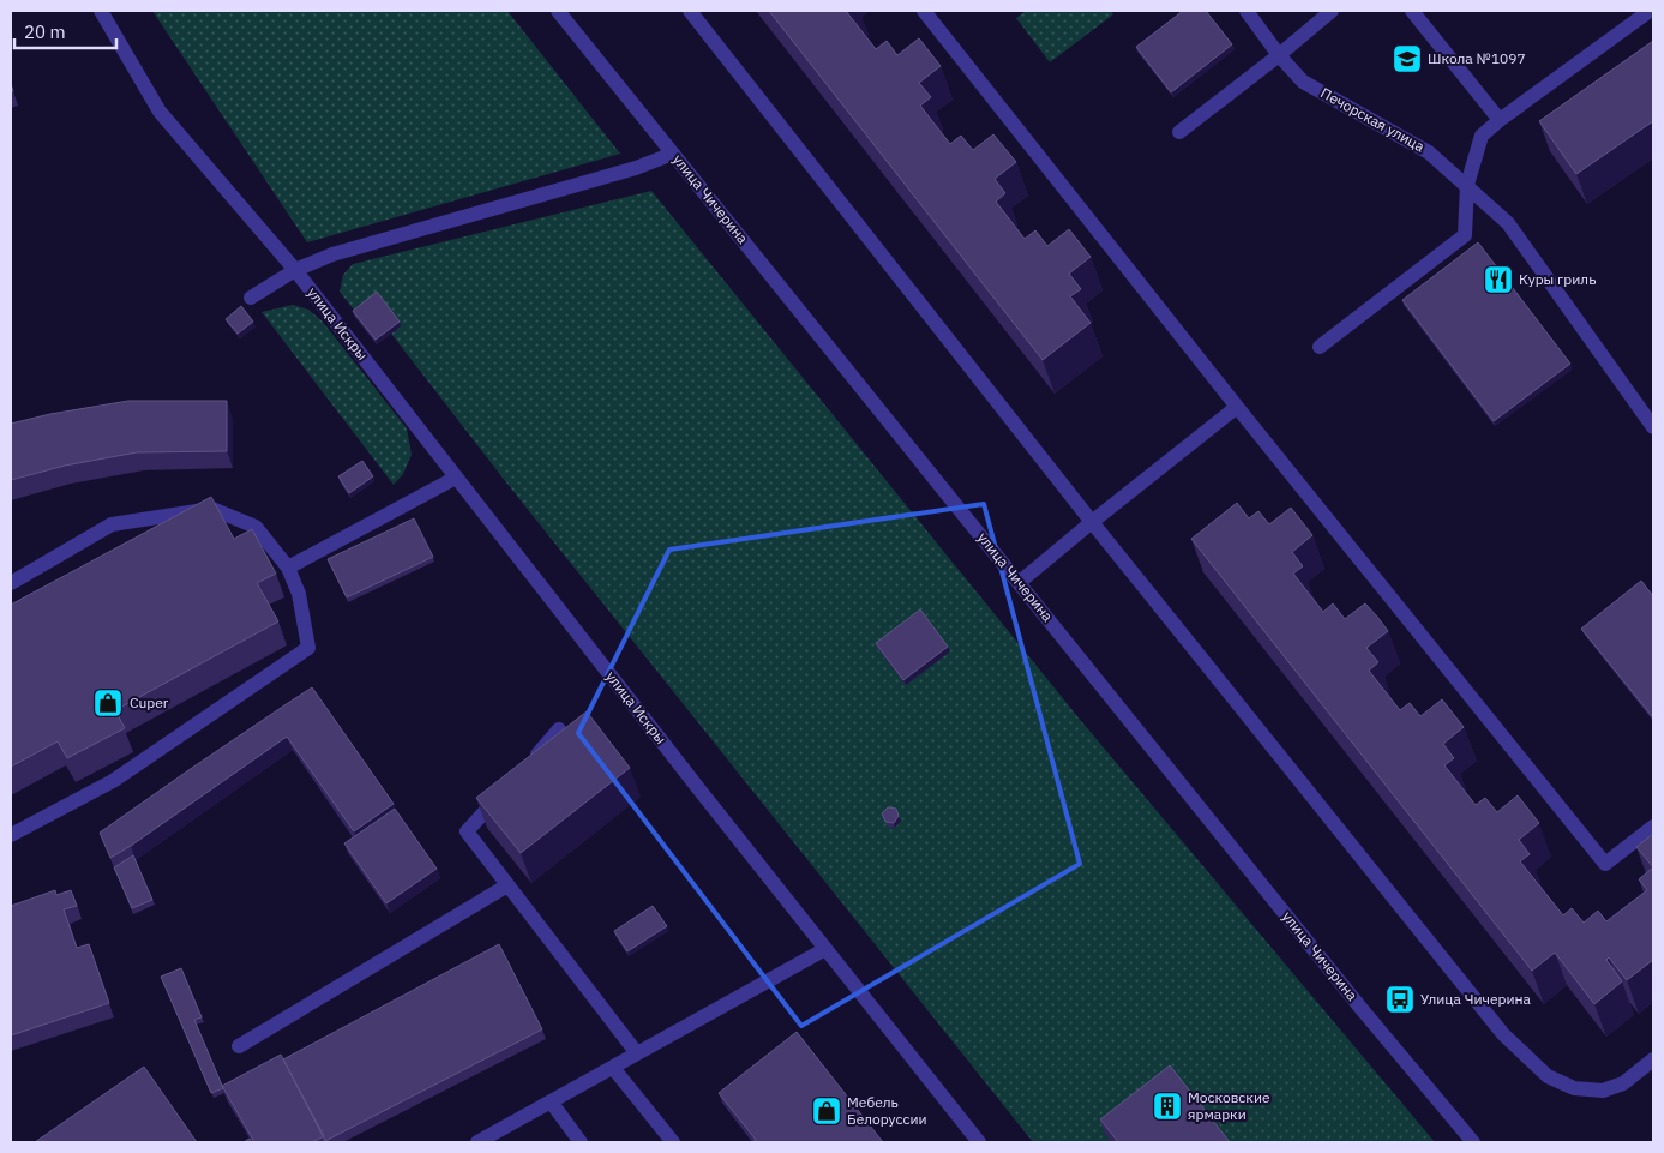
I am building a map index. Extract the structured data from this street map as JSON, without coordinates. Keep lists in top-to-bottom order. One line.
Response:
{"streets":{"street":["Печорская улица","улица Чичерина","улица Искры"]},"crossings":[["улица Чичерина","улица Искры"]],"places":{"school or university":["Школа №1097"],"restaurant":["Куры гриль"],"shop":["Cuper","Мебель Белоруссии"],"bus stop":["Улица Чичерина"],"building":["Московские ярмарки"]},"scale_bar":"20 m"}
